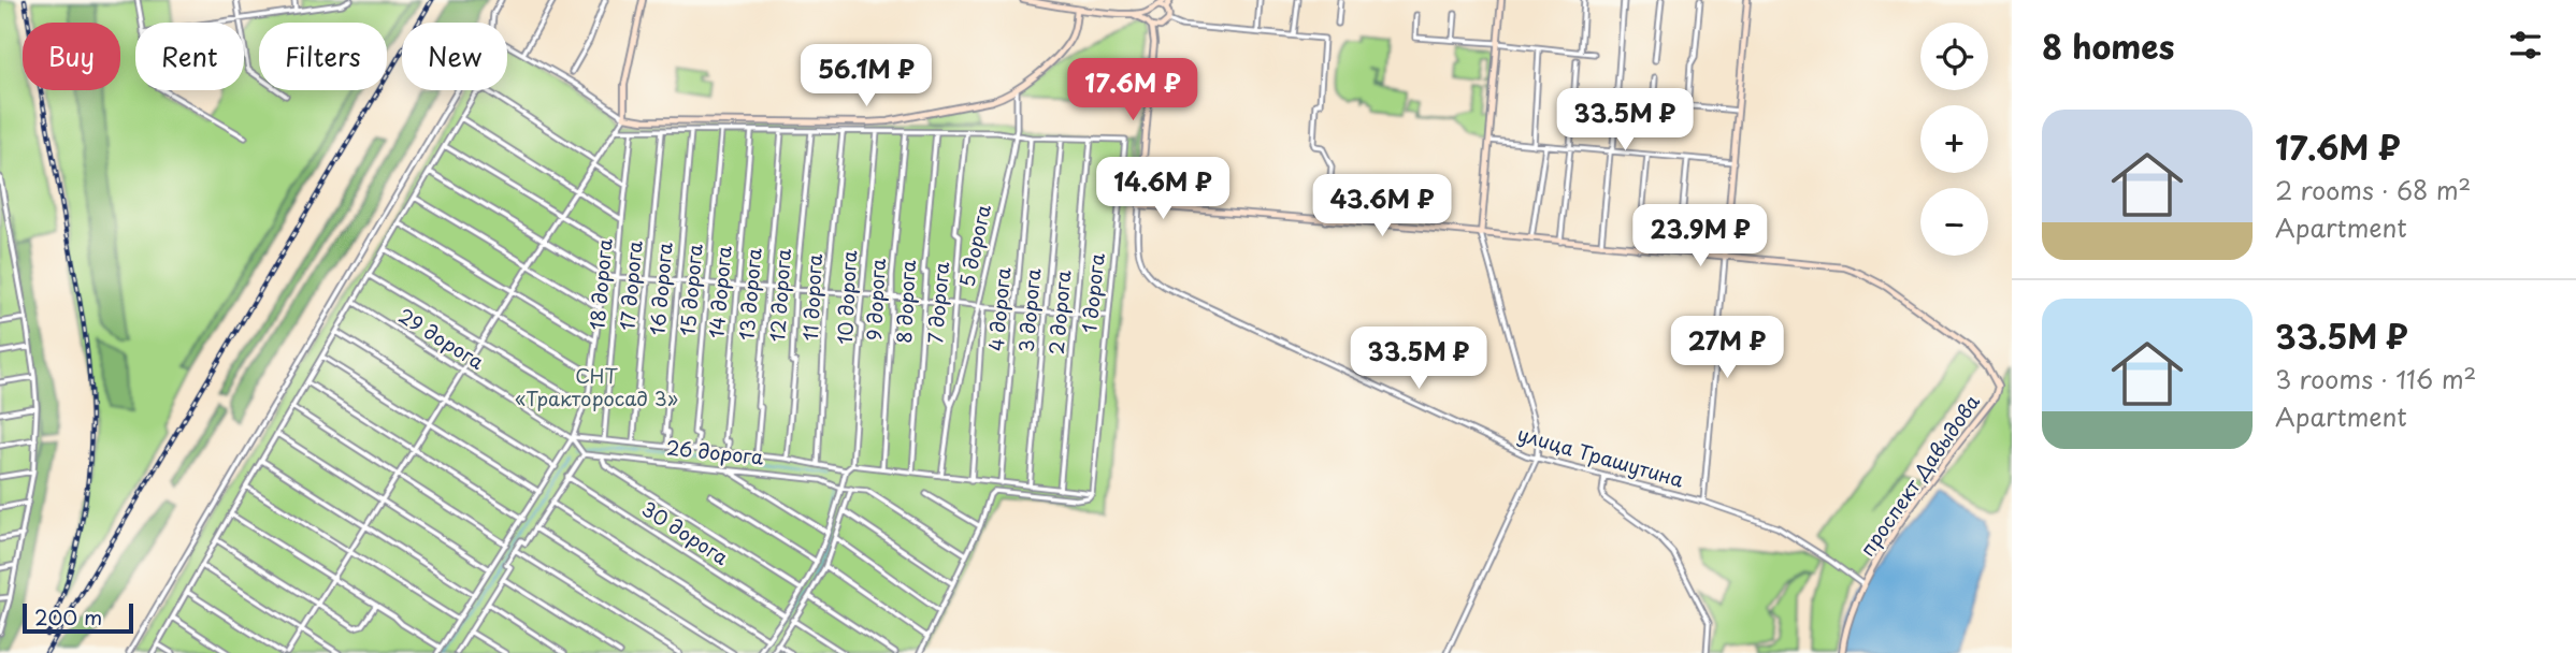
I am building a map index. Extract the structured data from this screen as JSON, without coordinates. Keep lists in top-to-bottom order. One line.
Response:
{"streets":{"street":["5 дорога","18 дорога","17 дорога","16 дорога","15 дорога","14 дорога","1 дорога","13 дорога","12 дорога","11 дорога","10 дорога","9 дорога","8 дорога","7 дорога","4 дорога","3 дорога","2 дорога","29 дорога","26 дорога","улица Трашутина","проспект Давыдова","30 дорога"]},"crossings":[["5 дорога","1 дорога"],["5 дорога","7 дорога"],["18 дорога","1 дорога"],["17 дорога","1 дорога"],["16 дорога","1 дорога"],["15 дорога","1 дорога"],["14 дорога","1 дорога"],["1 дорога","13 дорога"],["1 дорога","12 дорога"],["1 дорога","11 дорога"],["1 дорога","10 дорога"],["1 дорога","9 дорога"],["1 дорога","8 дорога"],["1 дорога","7 дорога"],["1 дорога","4 дорога"],["1 дорога","3 дорога"],["1 дорога","2 дорога"],["29 дорога","26 дорога"],["улица Трашутина","проспект Давыдова"]],"parks":["СНТ «Тракторосад 3»"],"scale_bar":"200 m","page":{"heading":"8 homes","map_buttons":["+","−"],"chip":["Buy","Rent","Filters","New"],"price":["56.1M ₽","17.6M ₽","33.5M ₽","14.6M ₽","43.6M ₽","23.9M ₽","27M ₽","33.5M ₽"],"list":[{"name":"17.6M ₽","note":"2 rooms · 68 m² · Apartment"},{"name":"33.5M ₽","note":"3 rooms · 116 m² · Apartment"}],"scale":"200 m"}}
